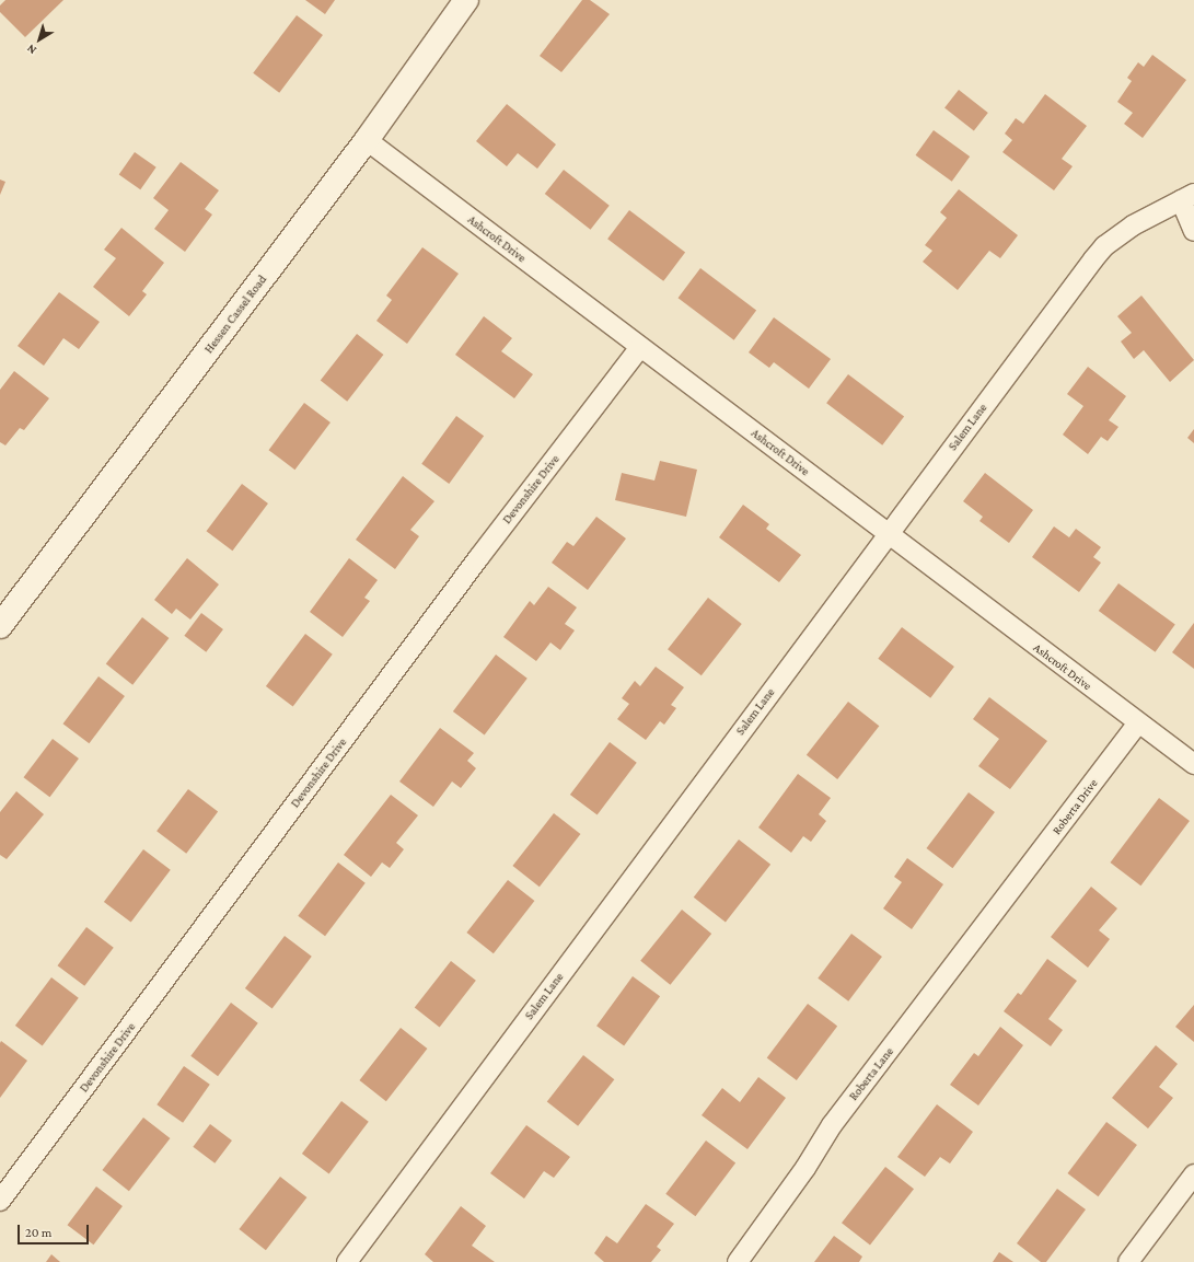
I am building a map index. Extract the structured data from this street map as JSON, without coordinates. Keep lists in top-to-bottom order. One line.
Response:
{"streets":{"main road":["Hessen Cassel Road"],"street":["Ashcroft Drive","Salem Lane","Devonshire Drive","Roberta Drive","Roberta Lane"]},"crossings":[["Ashcroft Drive","Hessen Cassel Road"],["Ashcroft Drive","Salem Lane"],["Ashcroft Drive","Devonshire Drive"],["Ashcroft Drive","Roberta Drive"],["Roberta Drive","Roberta Lane"]],"scale_bar":"20 m","north":"bottom left"}
